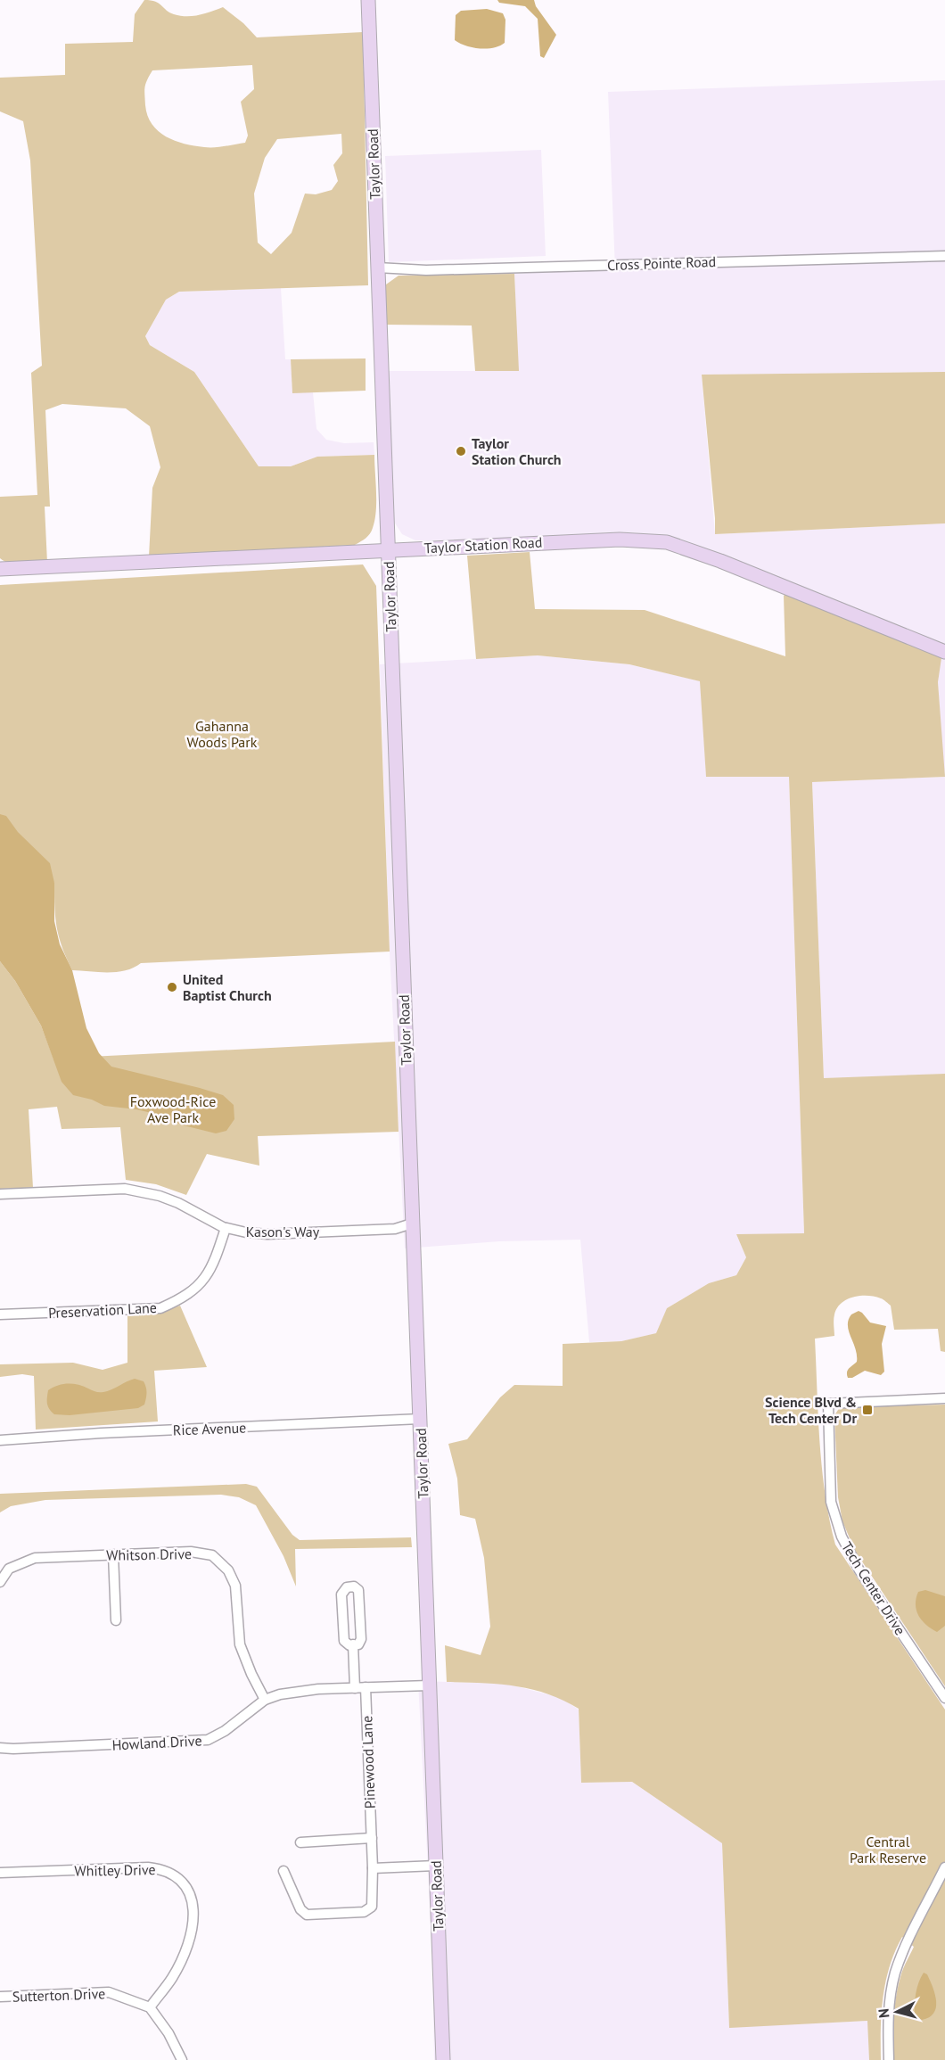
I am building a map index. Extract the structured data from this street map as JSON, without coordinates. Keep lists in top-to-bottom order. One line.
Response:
{"streets":{"main road":["Taylor Road","Taylor Station Road"],"street":["Cross Pointe Road","Kason's Way","Preservation Lane","Rice Avenue","Whitson Drive","Tech Center Drive","Howland Drive","Pinewood Lane","Whitley Drive","Sutterton Drive"]},"crossings":[["Taylor Road","Cross Pointe Road"],["Taylor Road","Taylor Station Road"],["Taylor Road","Kason's Way"],["Taylor Road","Rice Avenue"],["Taylor Road","Howland Drive"],["Kason's Way","Preservation Lane"],["Whitson Drive","Howland Drive"],["Howland Drive","Pinewood Lane"],["Whitley Drive","Sutterton Drive"]],"parks":["Gahanna Woods Park","Foxwood-Rice Ave Park","Central Park Reserve"],"places":{"other":["Taylor Station Church","United Baptist Church"],"transit":["Science Blvd & Tech Center Dr"]},"north":"left"}
